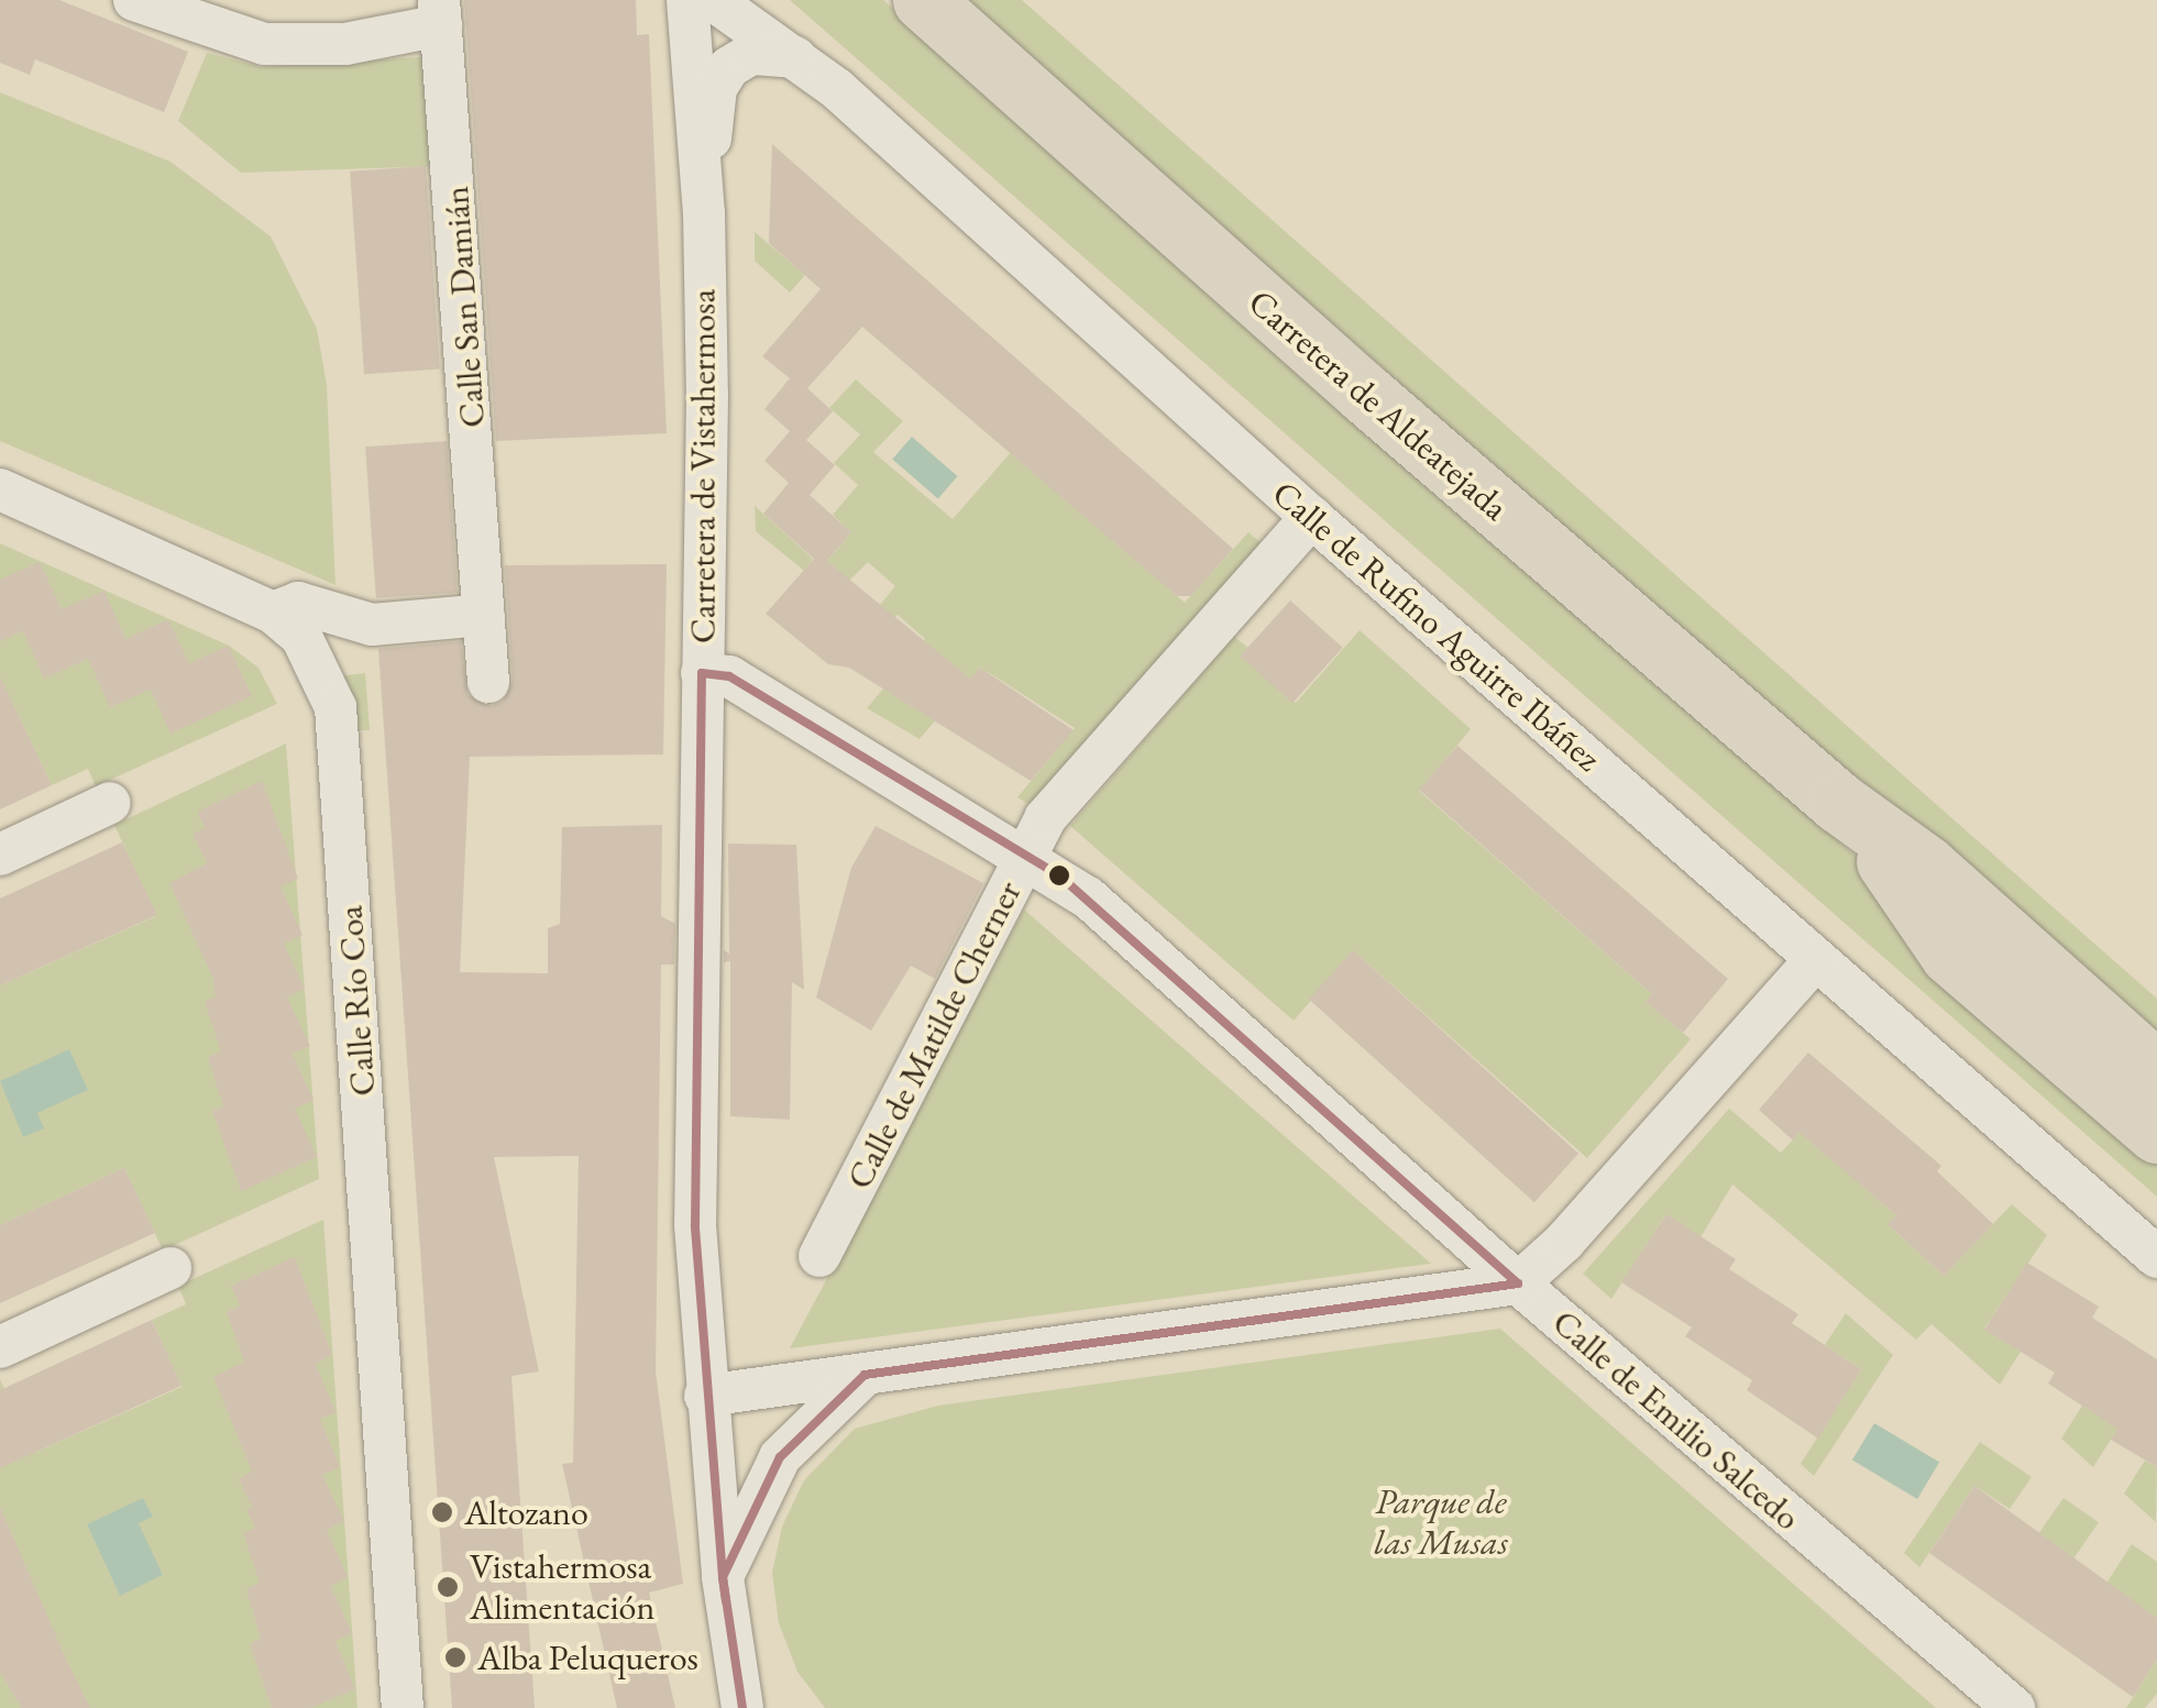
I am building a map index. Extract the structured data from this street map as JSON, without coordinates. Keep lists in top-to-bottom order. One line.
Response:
{"streets":{"main road":["Carretera de Aldeatejada"],"street":["Calle San Damián","Carretera de Vistahermosa","Calle de Rufino Aguirre Ibáñez","Calle Río Coa","Calle de Matilde Cherner","Calle de Emilio Salcedo"]},"crossings":[["Carretera de Vistahermosa","Calle de Rufino Aguirre Ibáñez"],["Carretera de Vistahermosa","Calle de Emilio Salcedo"],["Calle de Rufino Aguirre Ibáñez","Calle de Matilde Cherner"],["Calle de Matilde Cherner","Calle de Emilio Salcedo"]],"parks":["Parque de las Musas"],"places":["Altozano","Vistahermosa Alimentación","Alba Peluqueros"]}
